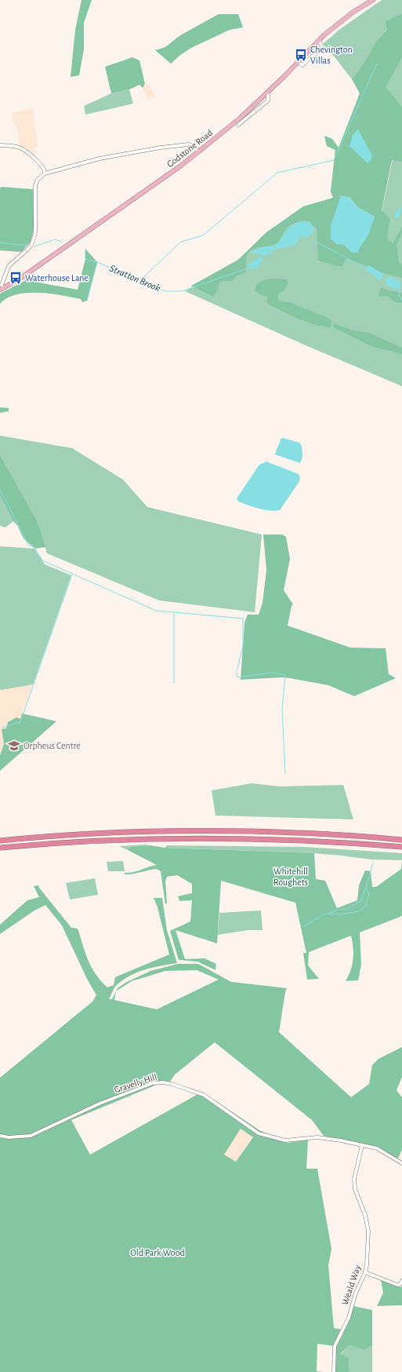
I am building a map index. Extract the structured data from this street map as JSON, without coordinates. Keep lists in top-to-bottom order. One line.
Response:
{"streets":{"main road":["Godstone Road"],"street":["Gravelly Hill","Weald Way"]},"crossings":[["Gravelly Hill","Weald Way"]],"water":["Stratton Brook"],"parks":["Whitehill Roughets","Old Park Wood"],"places":{"bus stop":["Chevington Villas","Waterhouse Lane"],"school or university":["Orpheus Centre"]}}
